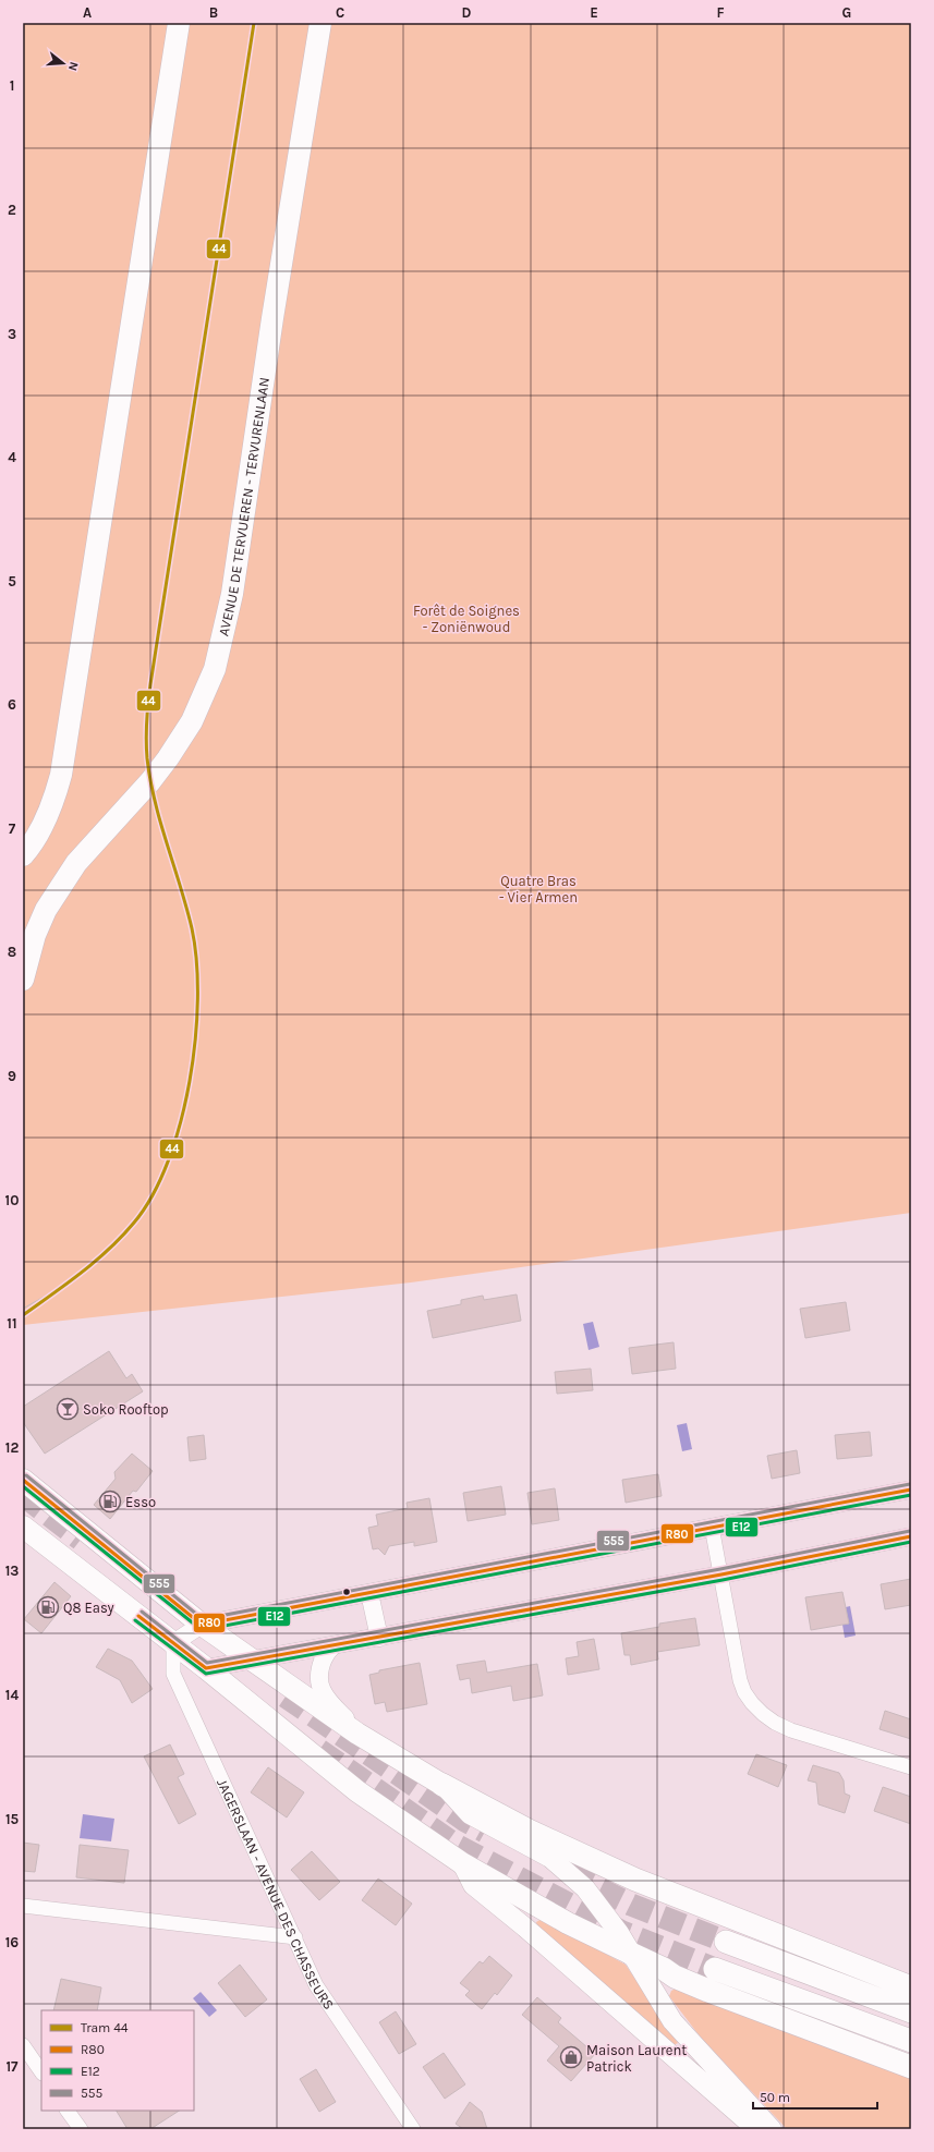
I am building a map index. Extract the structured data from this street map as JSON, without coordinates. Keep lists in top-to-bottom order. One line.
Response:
{"streets":{"main road":["AVENUE DE TERVUEREN - TERVURENLAAN"],"street":["JAGERSLAAN - AVENUE DES CHASSEURS"]},"parks":["Forêt de Soignes - Zoniënwoud","Quatre Bras - Vier Armen"],"places":{"bar":["Soko Rooftop"],"fuel station":["Esso","Q8 Easy"],"shop":["Maison Laurent Patrick"]},"lines":["tram line 44","transit line 555","transit line R80","transit line E12"],"legend":["Tram 44","R80","E12","555"],"scale_bar":"50 m","north":"right","grid":{"columns":["A","B","C","D","E","F","G"],"rows":["1","2","3","4","5","6","7","8","9","10","11","12","13","14","15","16","17"]}}
